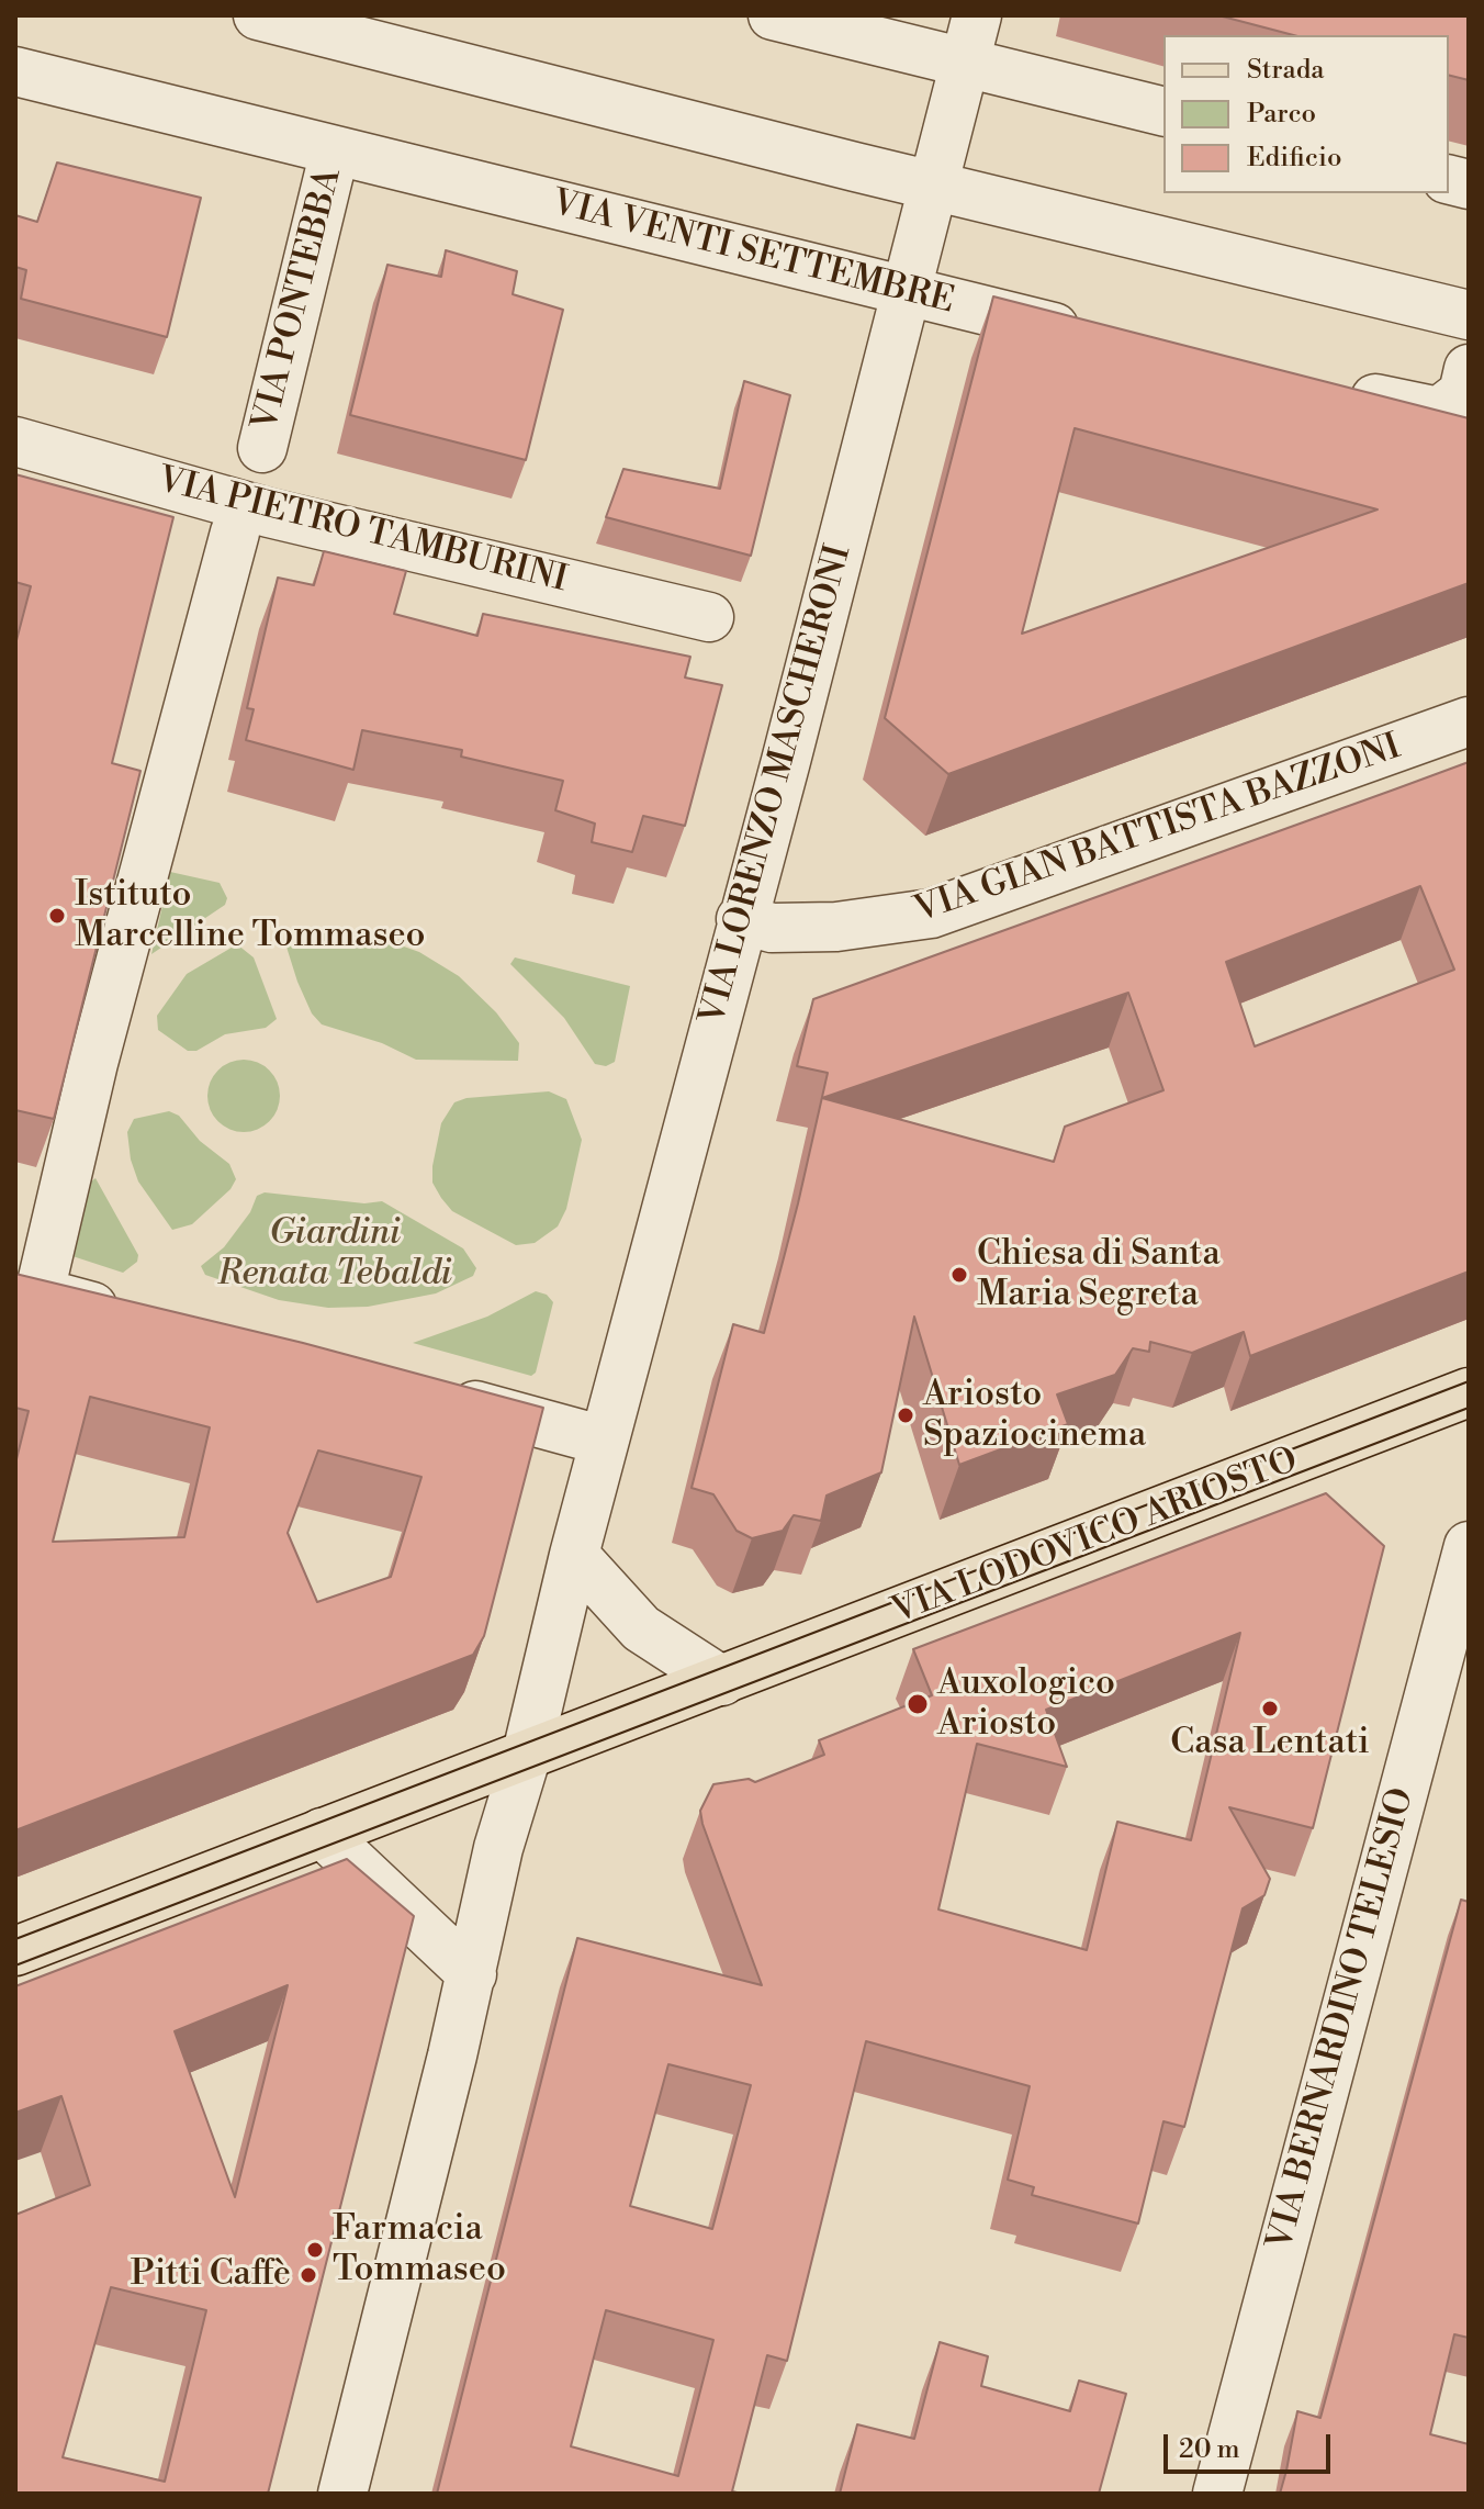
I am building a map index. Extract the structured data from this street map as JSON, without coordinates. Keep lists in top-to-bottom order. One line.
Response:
{"streets":{"main road":["VIA LODOVICO ARIOSTO"],"street":["VIA VENTI SETTEMBRE","VIA PONTEBBA","VIA PIETRO TAMBURINI","VIA LORENZO MASCHERONI","VIA GIAN BATTISTA BAZZONI","VIA BERNARDINO TELESIO"]},"crossings":[["VIA VENTI SETTEMBRE","VIA PONTEBBA"],["VIA VENTI SETTEMBRE","VIA LORENZO MASCHERONI"],["VIA LORENZO MASCHERONI","VIA GIAN BATTISTA BAZZONI"],["VIA LORENZO MASCHERONI","VIA LODOVICO ARIOSTO"]],"parks":["Giardini Renata Tebaldi"],"places":["Istituto Marcelline Tommaseo","Chiesa di Santa Maria Segreta","Ariosto Spaziocinema","Auxologico Ariosto","Casa Lentati","Farmacia Tommaseo","Pitti Caffè"],"legend":["Strada","Parco","Edificio"],"scale_bar":"20 m"}
